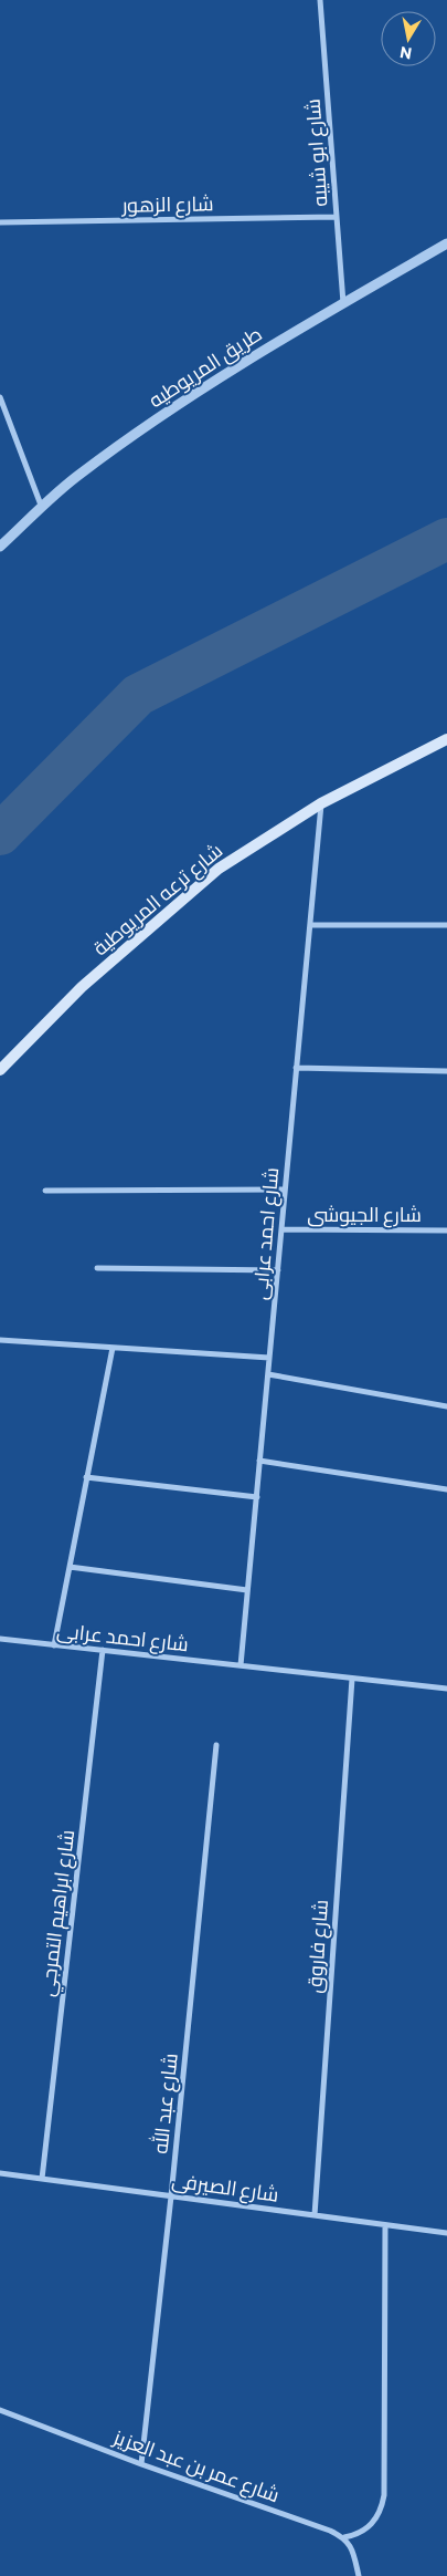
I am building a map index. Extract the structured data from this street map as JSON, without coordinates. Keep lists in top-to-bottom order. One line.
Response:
{"streets":{"main road":["شارع ترعه المريوطية"],"street":["شارع ابو شيبه","شارع الزهور","طريق المريوطيه","شارع الجيوشى","شارع احمد عرابى","شارع ابراهيم التمرجي","شارع فاروق","شارع عبد الله","شارع الصيرفى","شارع عمر بن عبد العزيز"]},"crossings":[["شارع ابو شيبه","شارع الزهور"],["شارع ابو شيبه","طريق المريوطيه"],["شارع ترعه المريوطية","شارع احمد عرابى"],["شارع الجيوشى","شارع احمد عرابى"],["شارع احمد عرابى","شارع ابراهيم التمرجي"],["شارع احمد عرابى","شارع فاروق"],["شارع ابراهيم التمرجي","شارع الصيرفى"],["شارع فاروق","شارع الصيرفى"],["شارع عبد الله","شارع الصيرفى"],["شارع عبد الله","شارع عمر بن عبد العزيز"]],"north":"bottom"}
